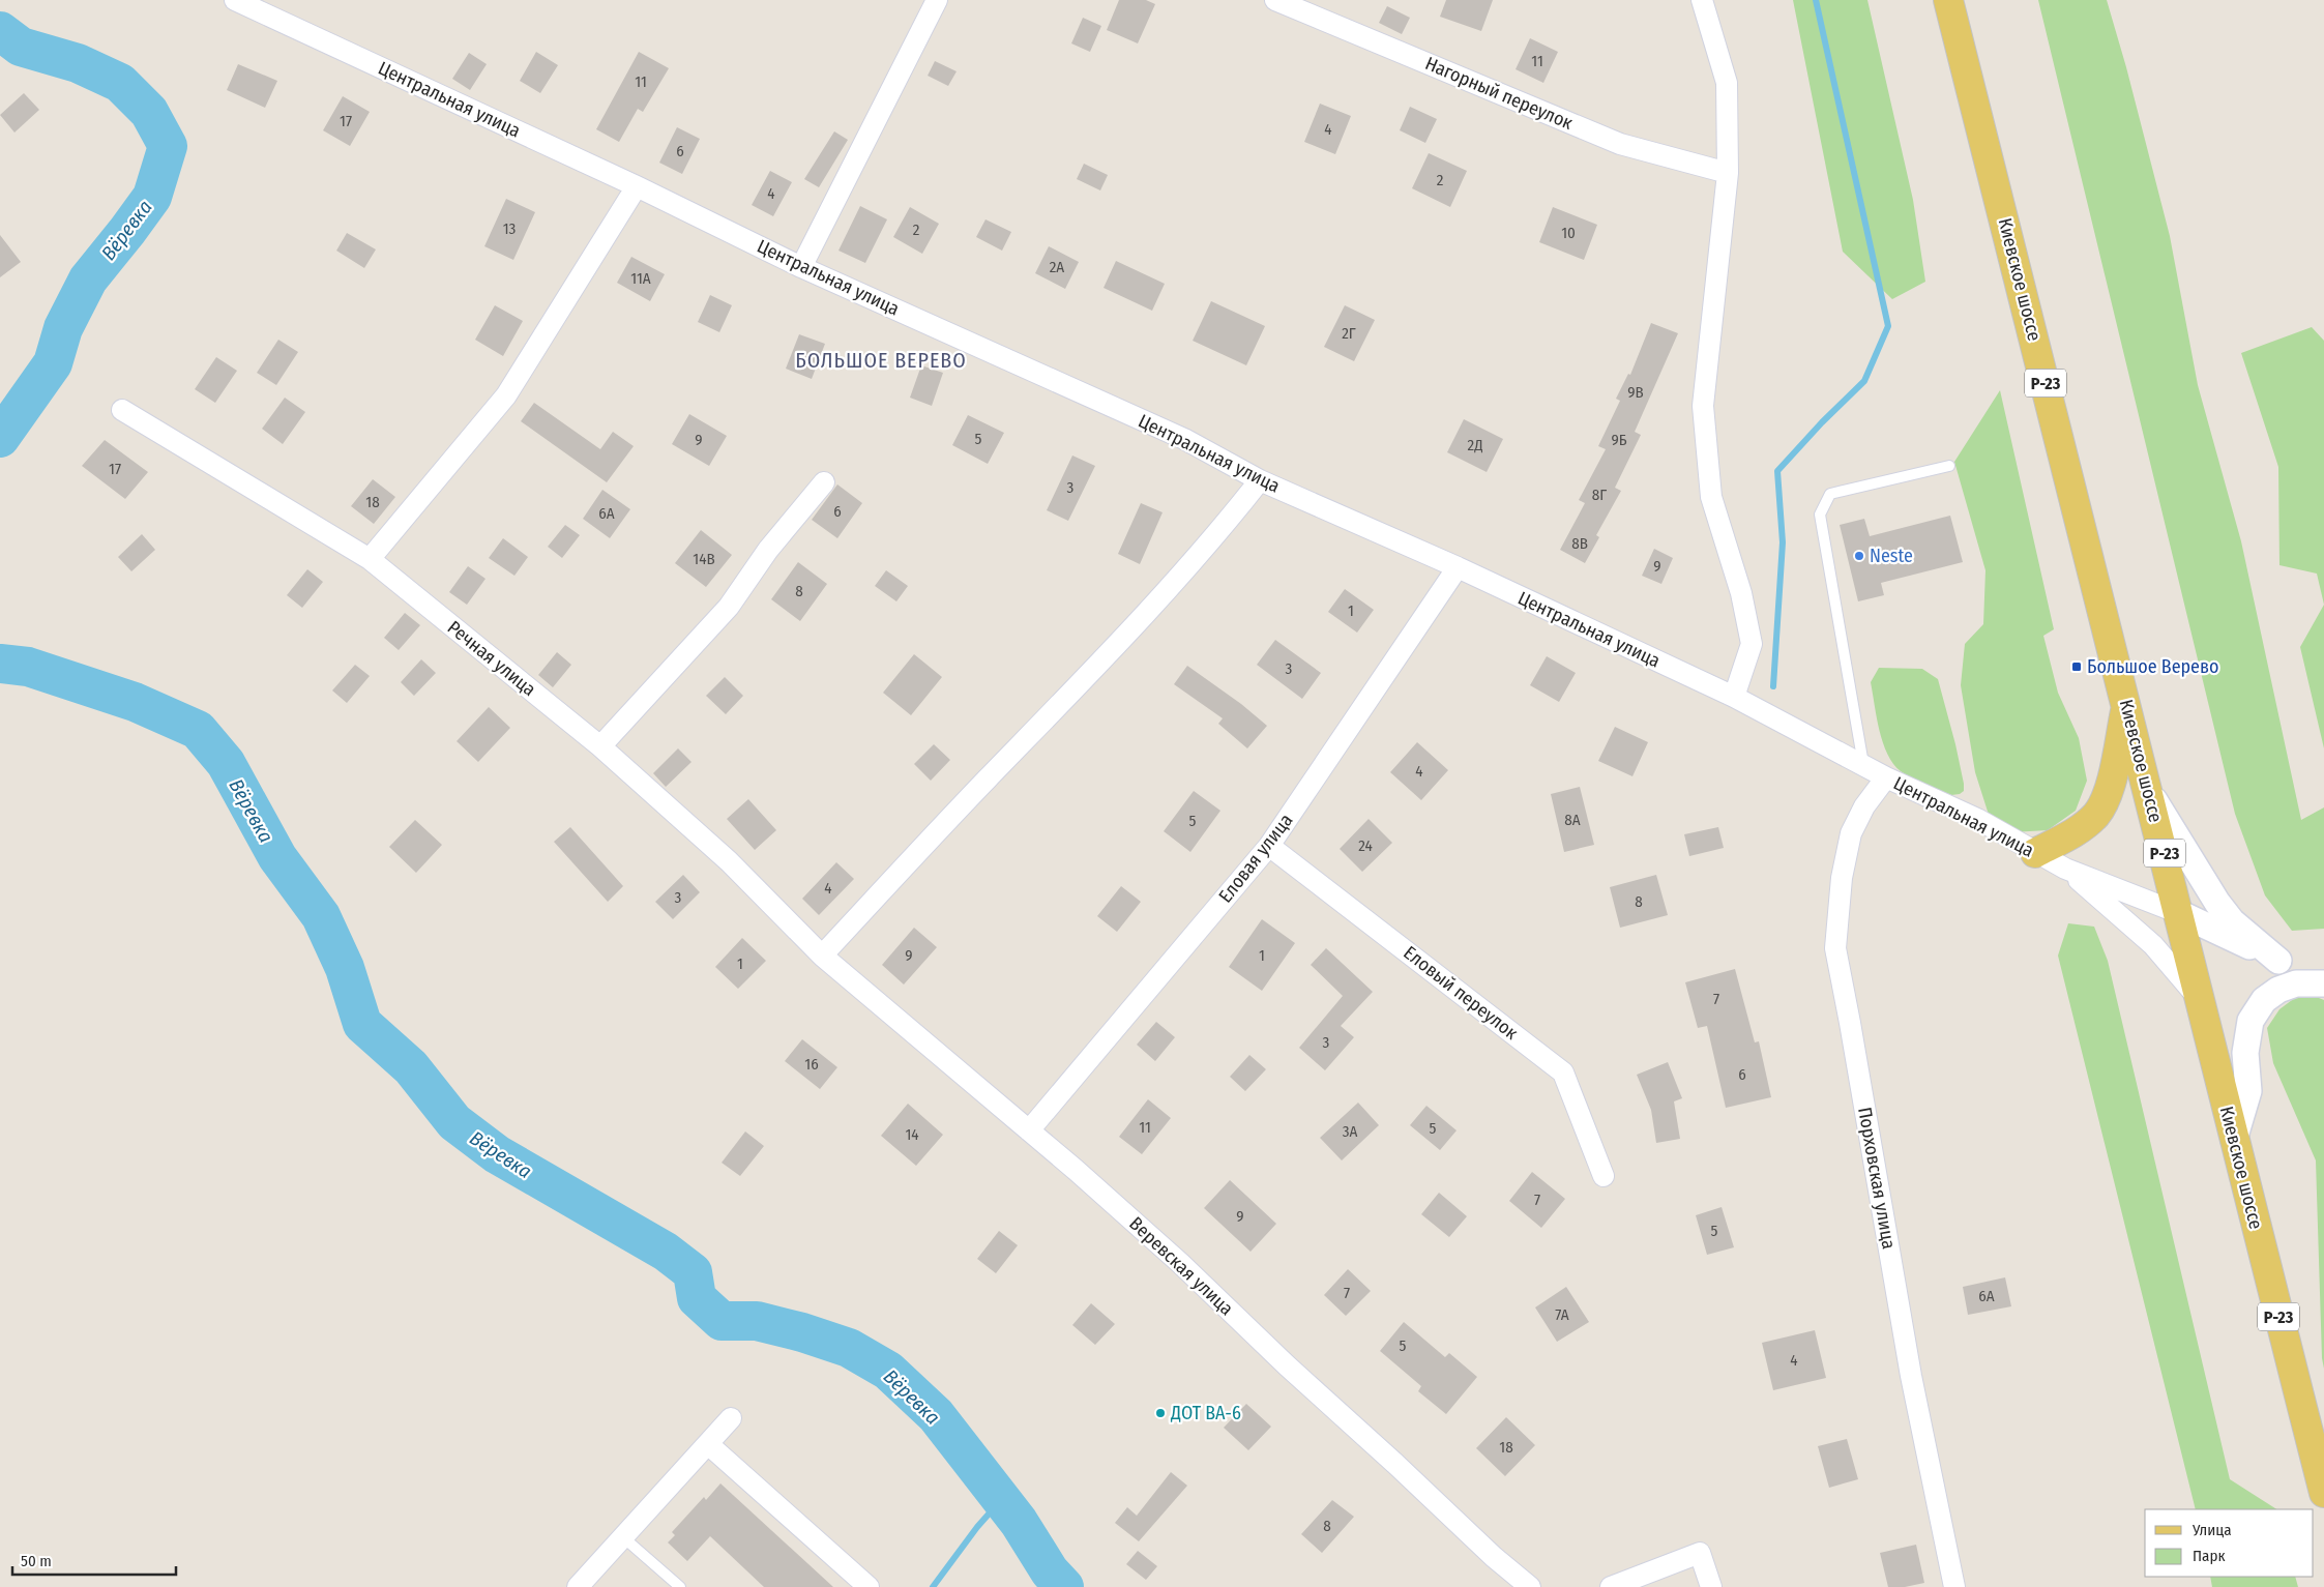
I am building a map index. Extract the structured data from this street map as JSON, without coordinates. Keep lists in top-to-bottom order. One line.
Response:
{"streets":{"main road":["Киевское шоссе","Р-23"],"street":["Нагорный переулок","Центральная улица","Речная улица","Еловая улица","Еловый переулок","Порховская улица","Веревская улица"]},"crossings":[["Центральная улица","Киевское шоссе"],["Центральная улица","Еловая улица"],["Центральная улица","Порховская улица"],["Речная улица","Веревская улица"],["Еловая улица","Еловый переулок"],["Еловая улица","Веревская улица"]],"districts":["БОЛЬШОЕ ВЕРЕВО"],"water":["Вёревка"],"places":{"other":["Neste","ДОТ ВА-6"],"transit":["Большое Верево"]},"house_numbers":["11","11","17","4","6","2","4","13","2","10","2А","11А","2Г","9В","5","9","9Б","2Д","17","3","8Г","18","6","6А","8В","14В","9","8","1","3","4","8А","5","24","4","3","8","9","1","1","7","3","16","6","11","5","3А","14","7","9","5","7","6А","7А","5","4","18","8"],"legend":["Улица","Парк"],"scale_bar":"50 m"}
